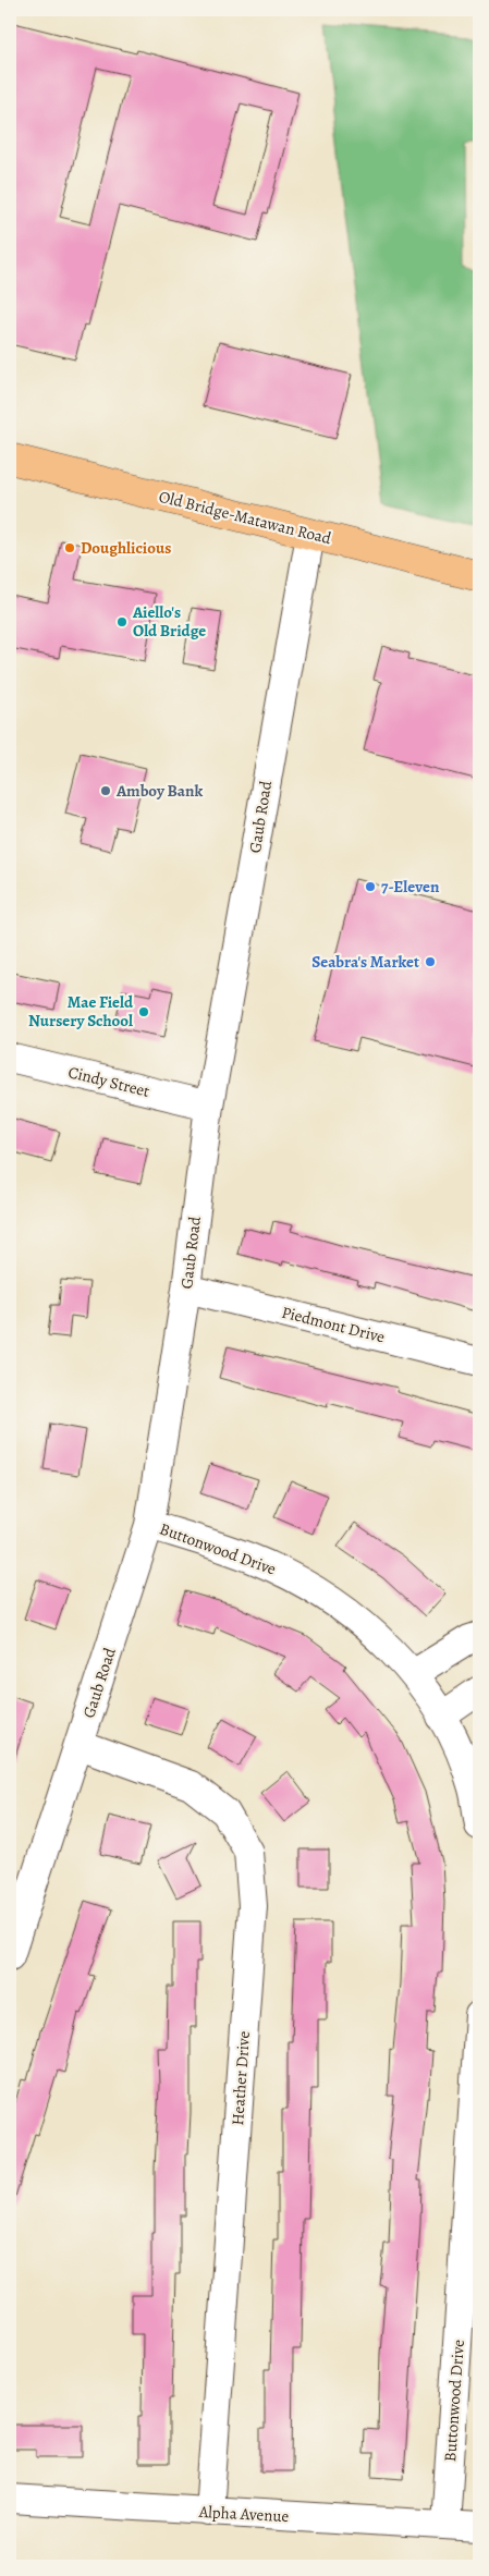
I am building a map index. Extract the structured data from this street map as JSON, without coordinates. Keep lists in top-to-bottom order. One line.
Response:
{"streets":{"main road":["Old Bridge-Matawan Road"],"street":["Gaub Road","Cindy Street","Piedmont Drive","Buttonwood Drive","Heather Drive","Alpha Avenue"]},"crossings":[["Old Bridge-Matawan Road","Gaub Road"],["Gaub Road","Cindy Street"],["Gaub Road","Piedmont Drive"],["Gaub Road","Buttonwood Drive"],["Gaub Road","Heather Drive"],["Buttonwood Drive","Alpha Avenue"],["Heather Drive","Alpha Avenue"]],"places":["Doughlicious","Aiello's Old Bridge","Amboy Bank","7-Eleven","Seabra's Market","Mae Field Nursery School"]}
